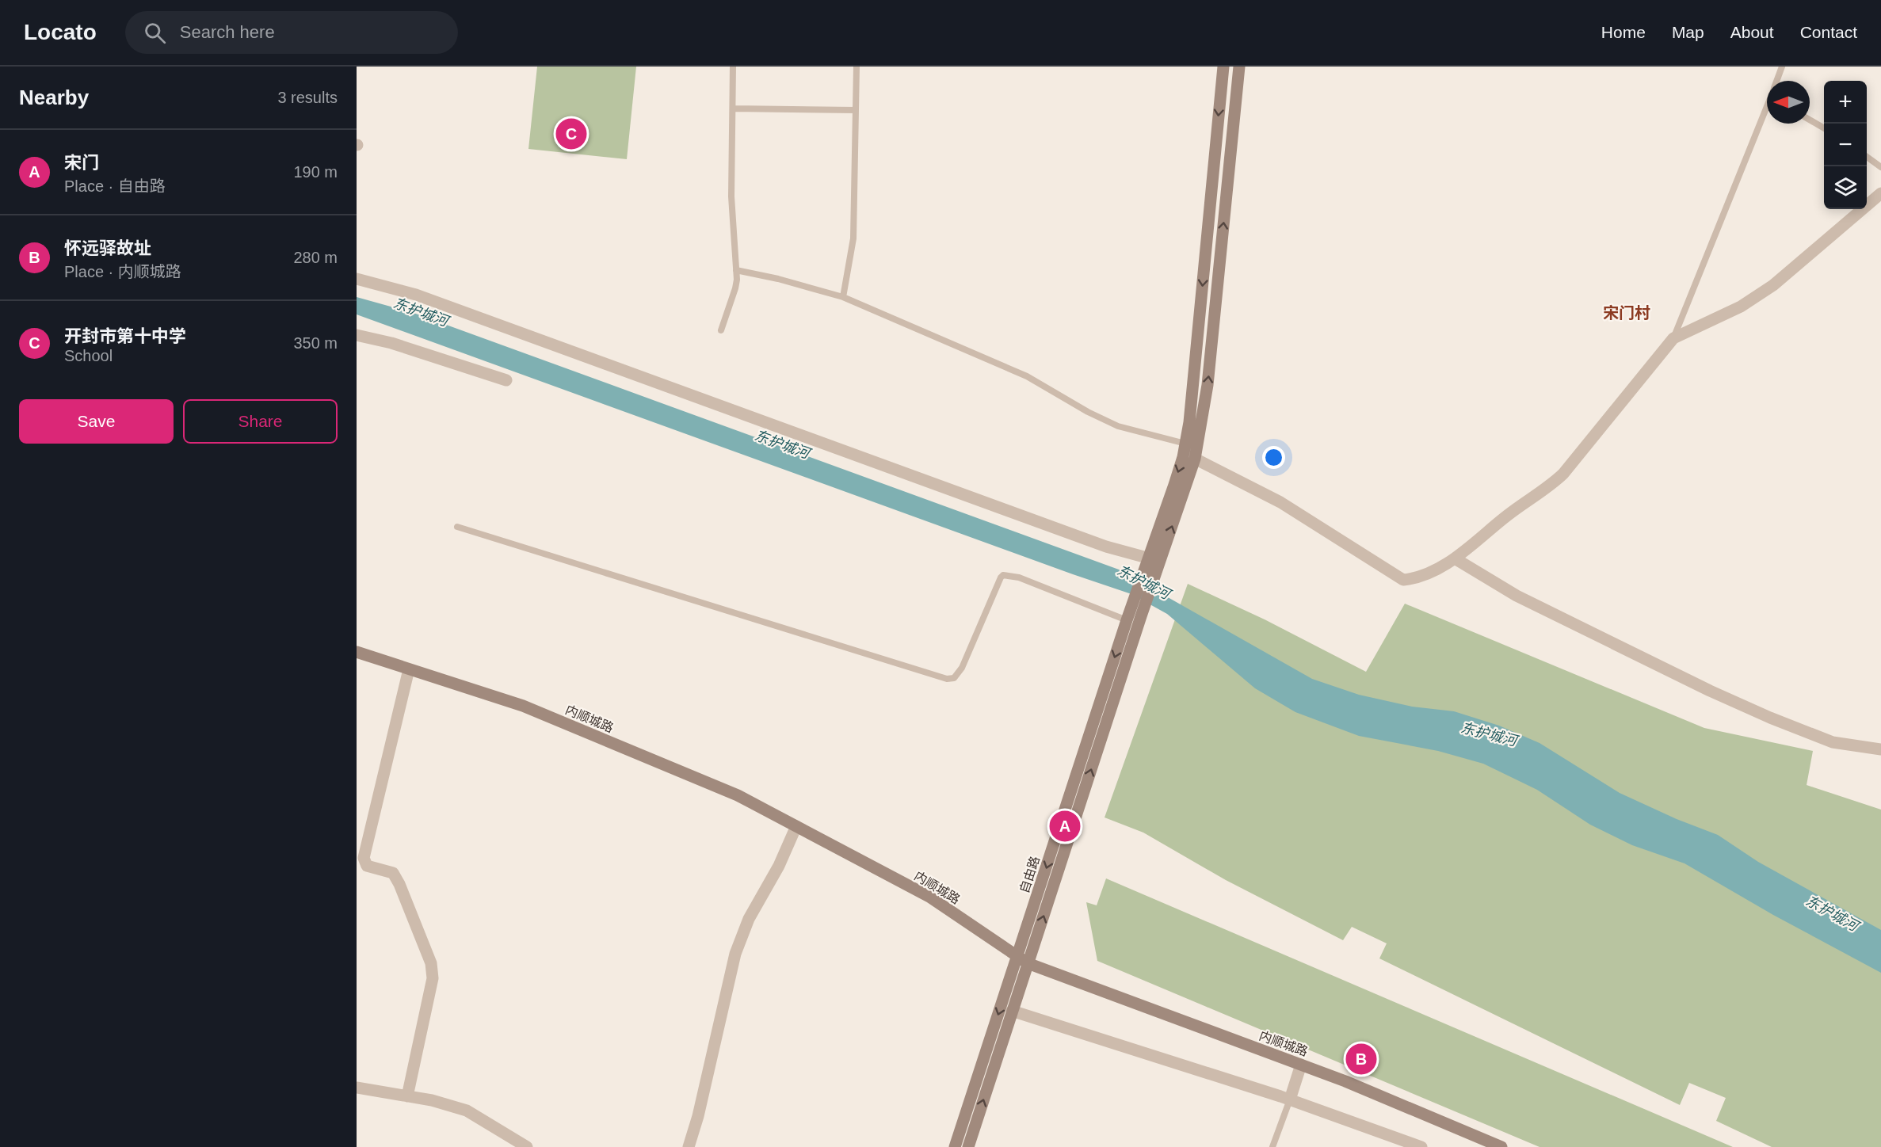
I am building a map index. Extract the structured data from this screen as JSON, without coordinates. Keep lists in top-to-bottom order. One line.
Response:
{"streets":{"street":["内顺城路","自由路"]},"crossings":[["内顺城路","自由路"]],"districts":["宋门村"],"water":["东护城河"],"north":"left","page":{"header":"Locato","search":"Search here","nav":["Home","Map","About","Contact"],"heading":["Nearby","3 results"],"map_buttons":["+","−"],"pins":["C","A","B"],"list":[{"mark":"A","name":"宋门","note":"Place · 自由路","value":"190 m"},{"mark":"B","name":"怀远驿故址","note":"Place · 内顺城路","value":"280 m"},{"mark":"C","name":"开封市第十中学","note":"School","value":"350 m"}],"buttons":["Save","Share"]}}
